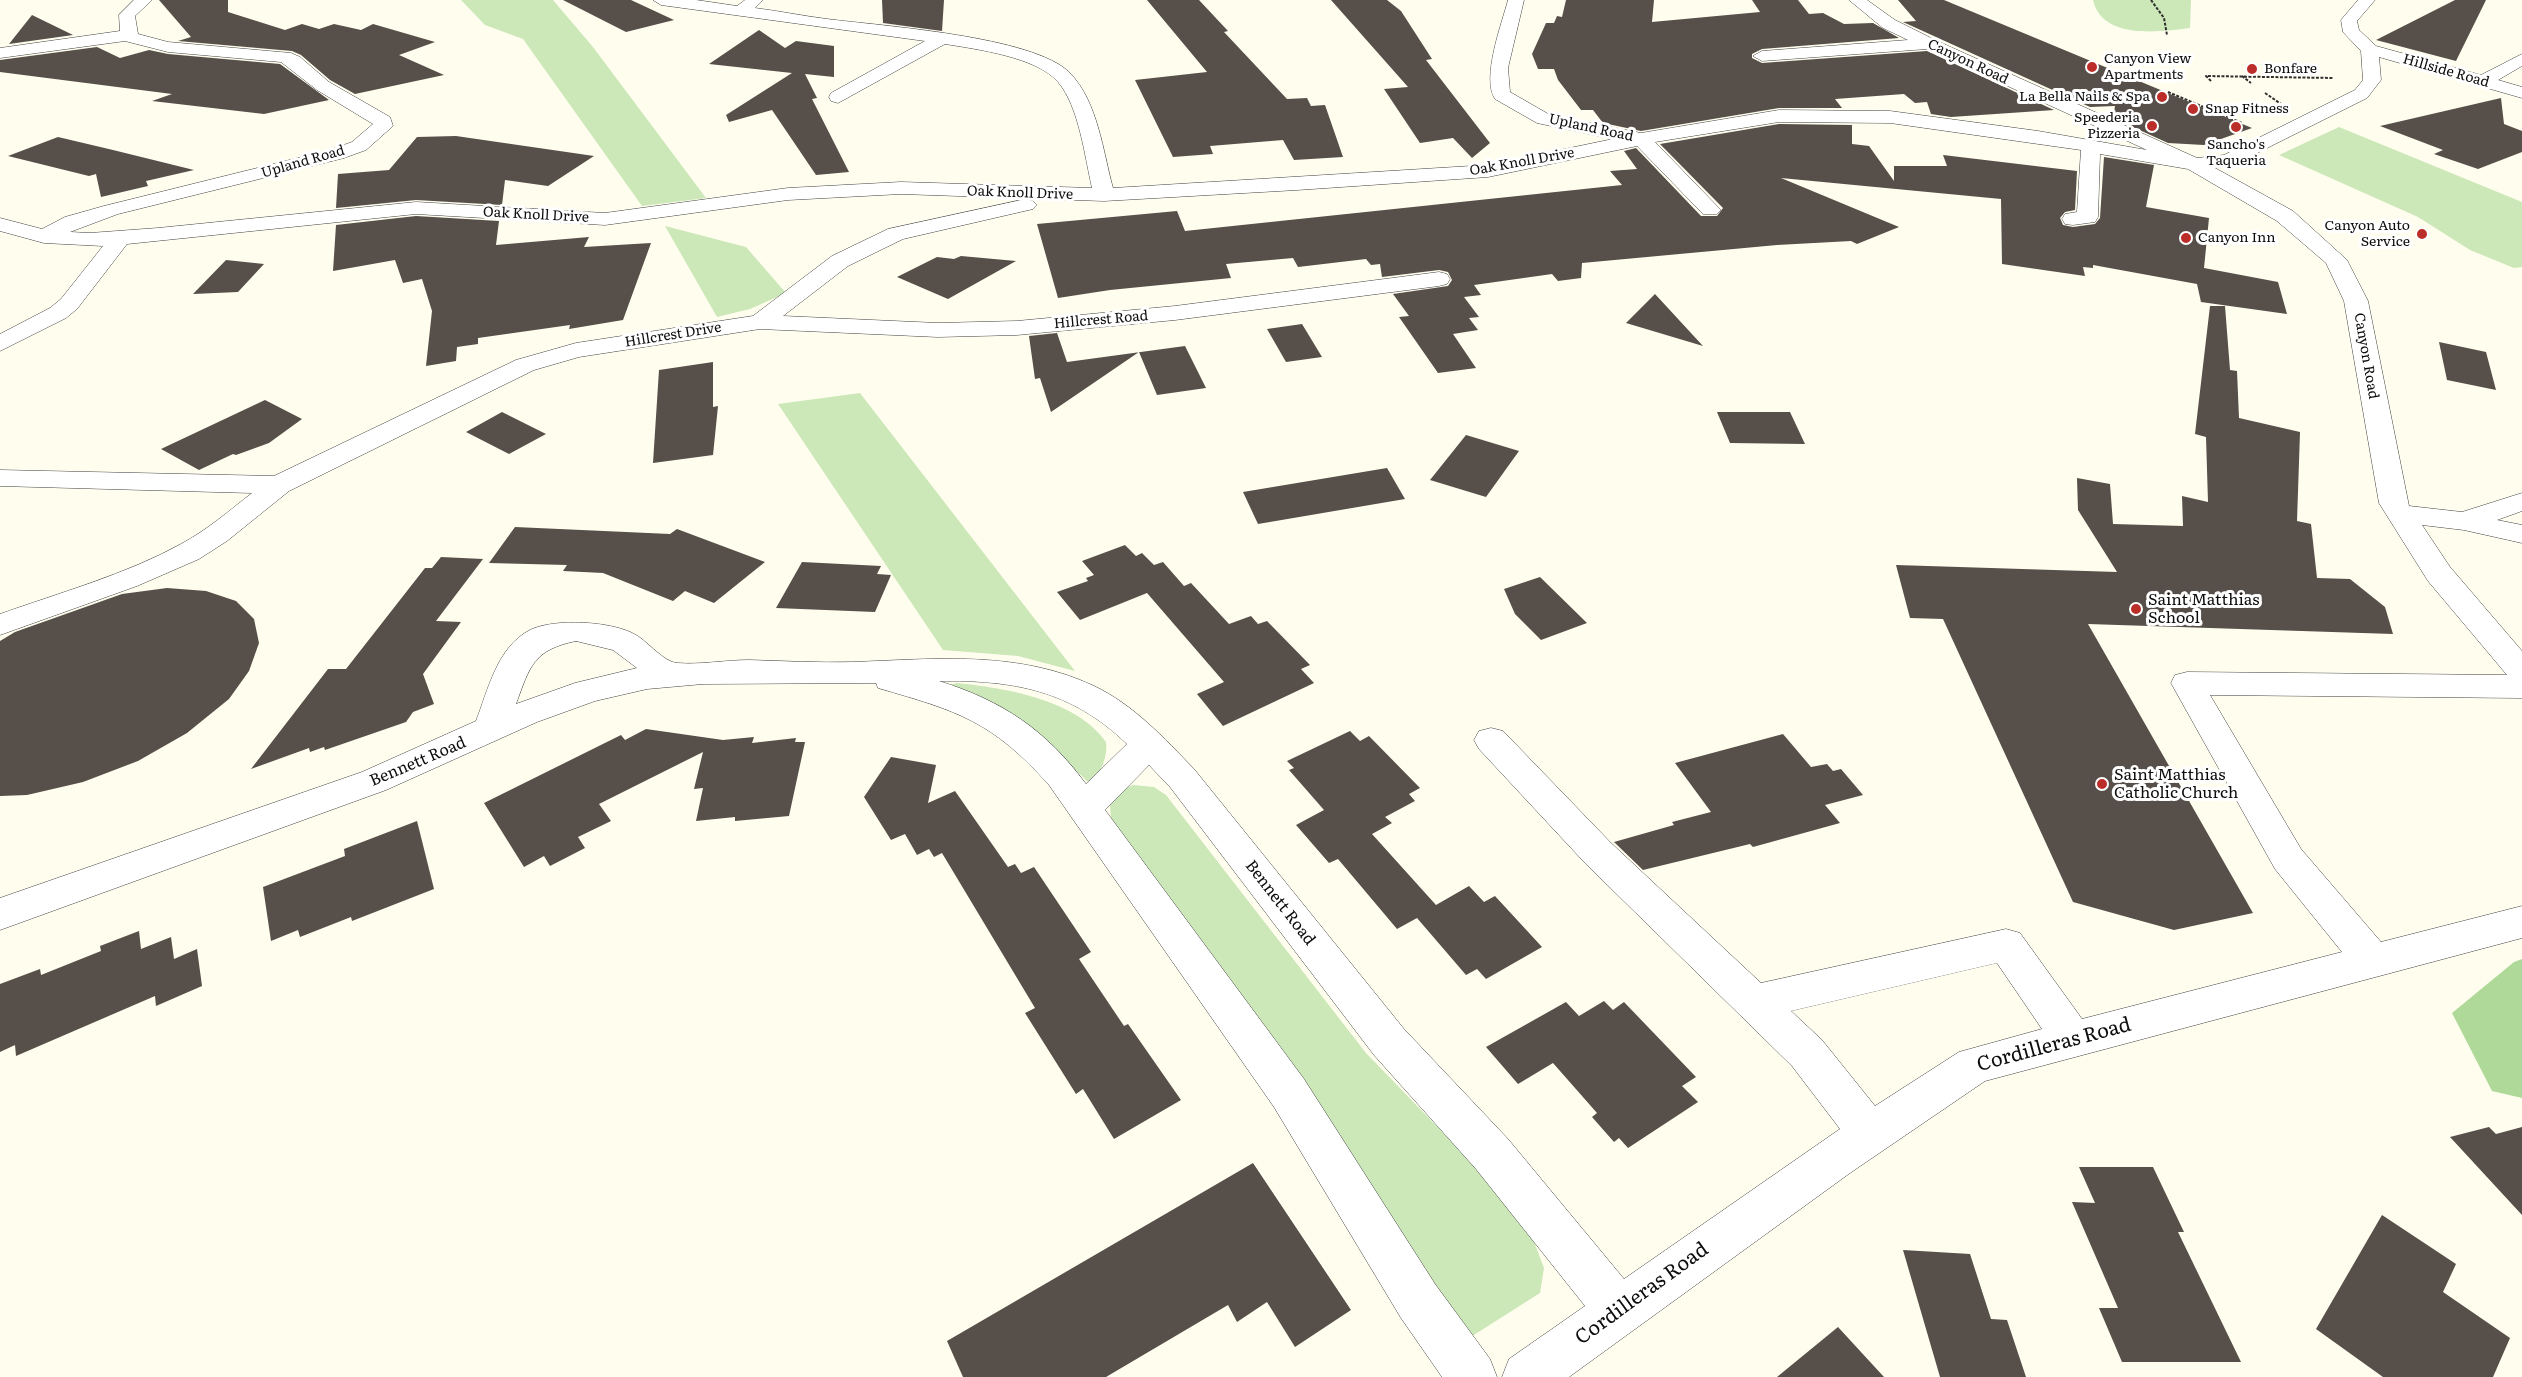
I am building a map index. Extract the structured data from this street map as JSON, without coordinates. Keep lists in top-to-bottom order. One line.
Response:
{"streets":{"street":["Canyon Road","Hillside Road","Upland Road","Oak Knoll Drive","Hillcrest Road","Hillcrest Drive","Bennett Road","Cordilleras Road"]},"crossings":[["Canyon Road","Oak Knoll Drive"],["Hillside Road","Oak Knoll Drive"],["Upland Road","Oak Knoll Drive"],["Oak Knoll Drive","Hillcrest Drive"],["Hillcrest Road","Hillcrest Drive"],["Bennett Road","Cordilleras Road"]],"places":["Canyon View Apartments","Bonfare","La Bella Nails & Spa","Snap Fitness","Speederia Pizzeria","Sancho's Taqueria","Canyon Auto Service","Canyon Inn","Saint Matthias School","Saint Matthias Catholic Church"]}
